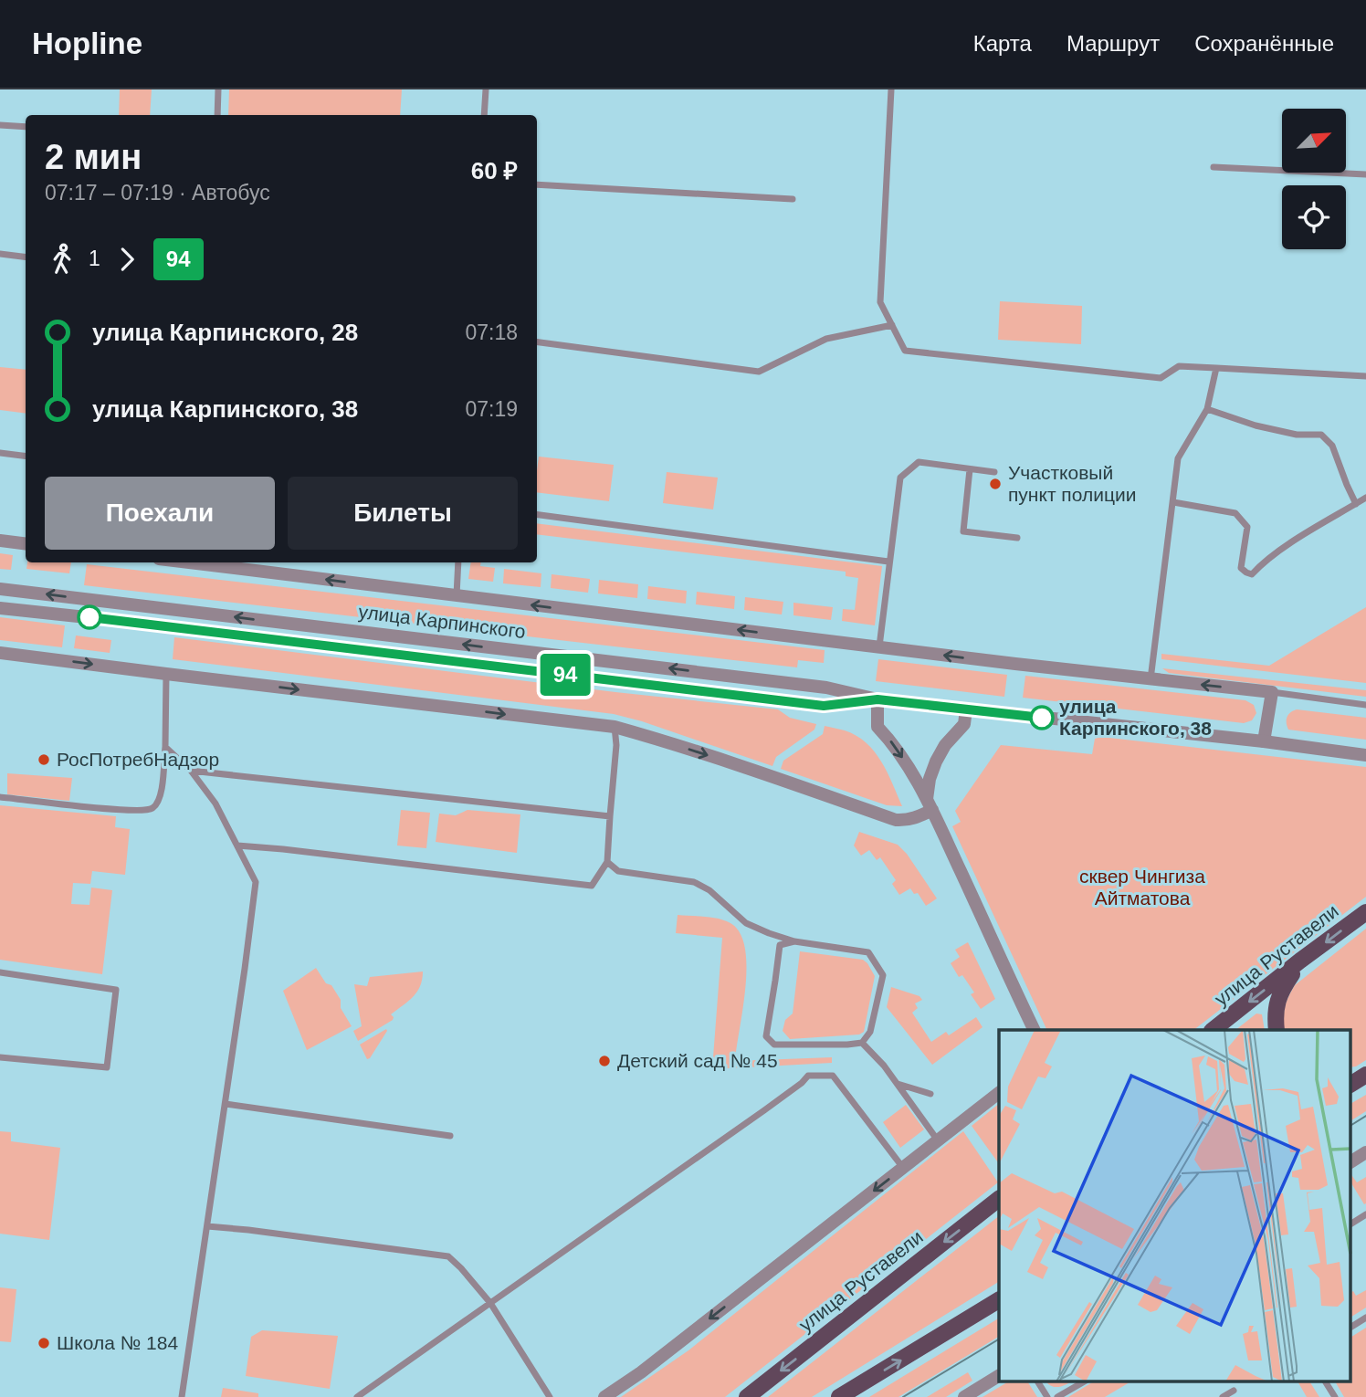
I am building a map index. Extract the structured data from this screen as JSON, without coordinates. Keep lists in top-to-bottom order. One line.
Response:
{"streets":{"main road":["улица Руставели"],"street":["улица Карпинского"]},"parks":["сквер Чингиза Айтматова"],"places":["Участковый пункт полиции","улица Карпинского, 38","РосПотребНадзор","Детский сад № 45","Школа № 184"],"lines":["bus line 94"],"north":"top right","page":{"header":"Hopline","nav":["Карта","Маршрут","Сохранённые"],"on_map":"94","heading":["2 мин","07:17 – 07:19 · Автобус","60 ₽"],"legs":["1","94"],"list":[{"name":"улица Карпинского, 28","value":"07:18"},{"name":"улица Карпинского, 38","value":"07:19"}],"buttons":["Поехали","Билеты"]}}
